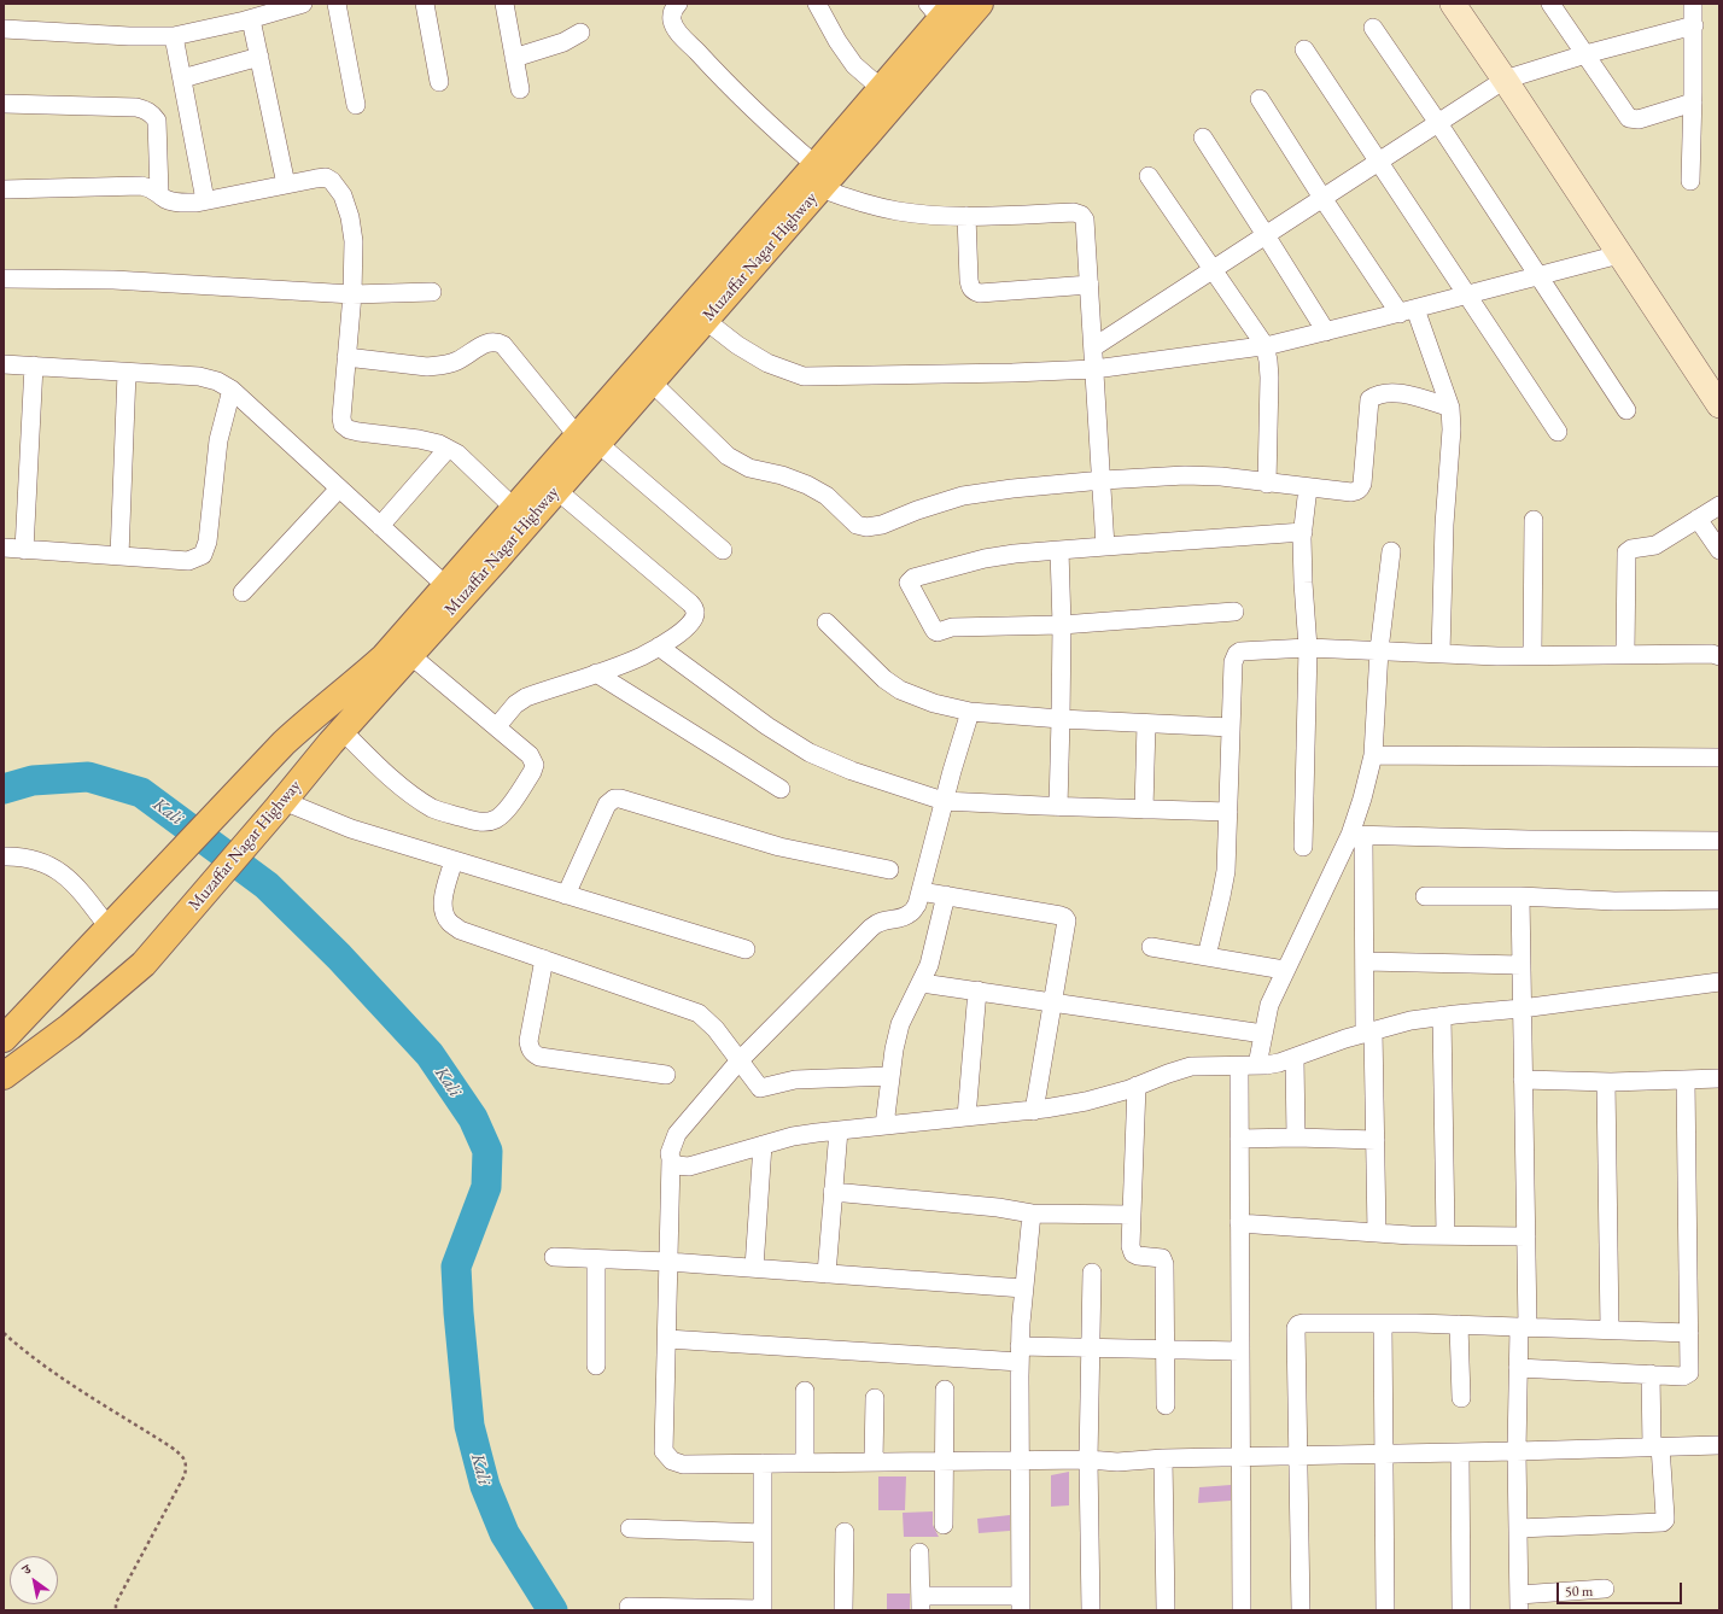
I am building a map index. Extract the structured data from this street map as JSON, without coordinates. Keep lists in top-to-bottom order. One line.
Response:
{"streets":{"main road":["Muzaffar Nagar Highway"]},"water":["Kali"],"scale_bar":"50 m","north":"top left"}
